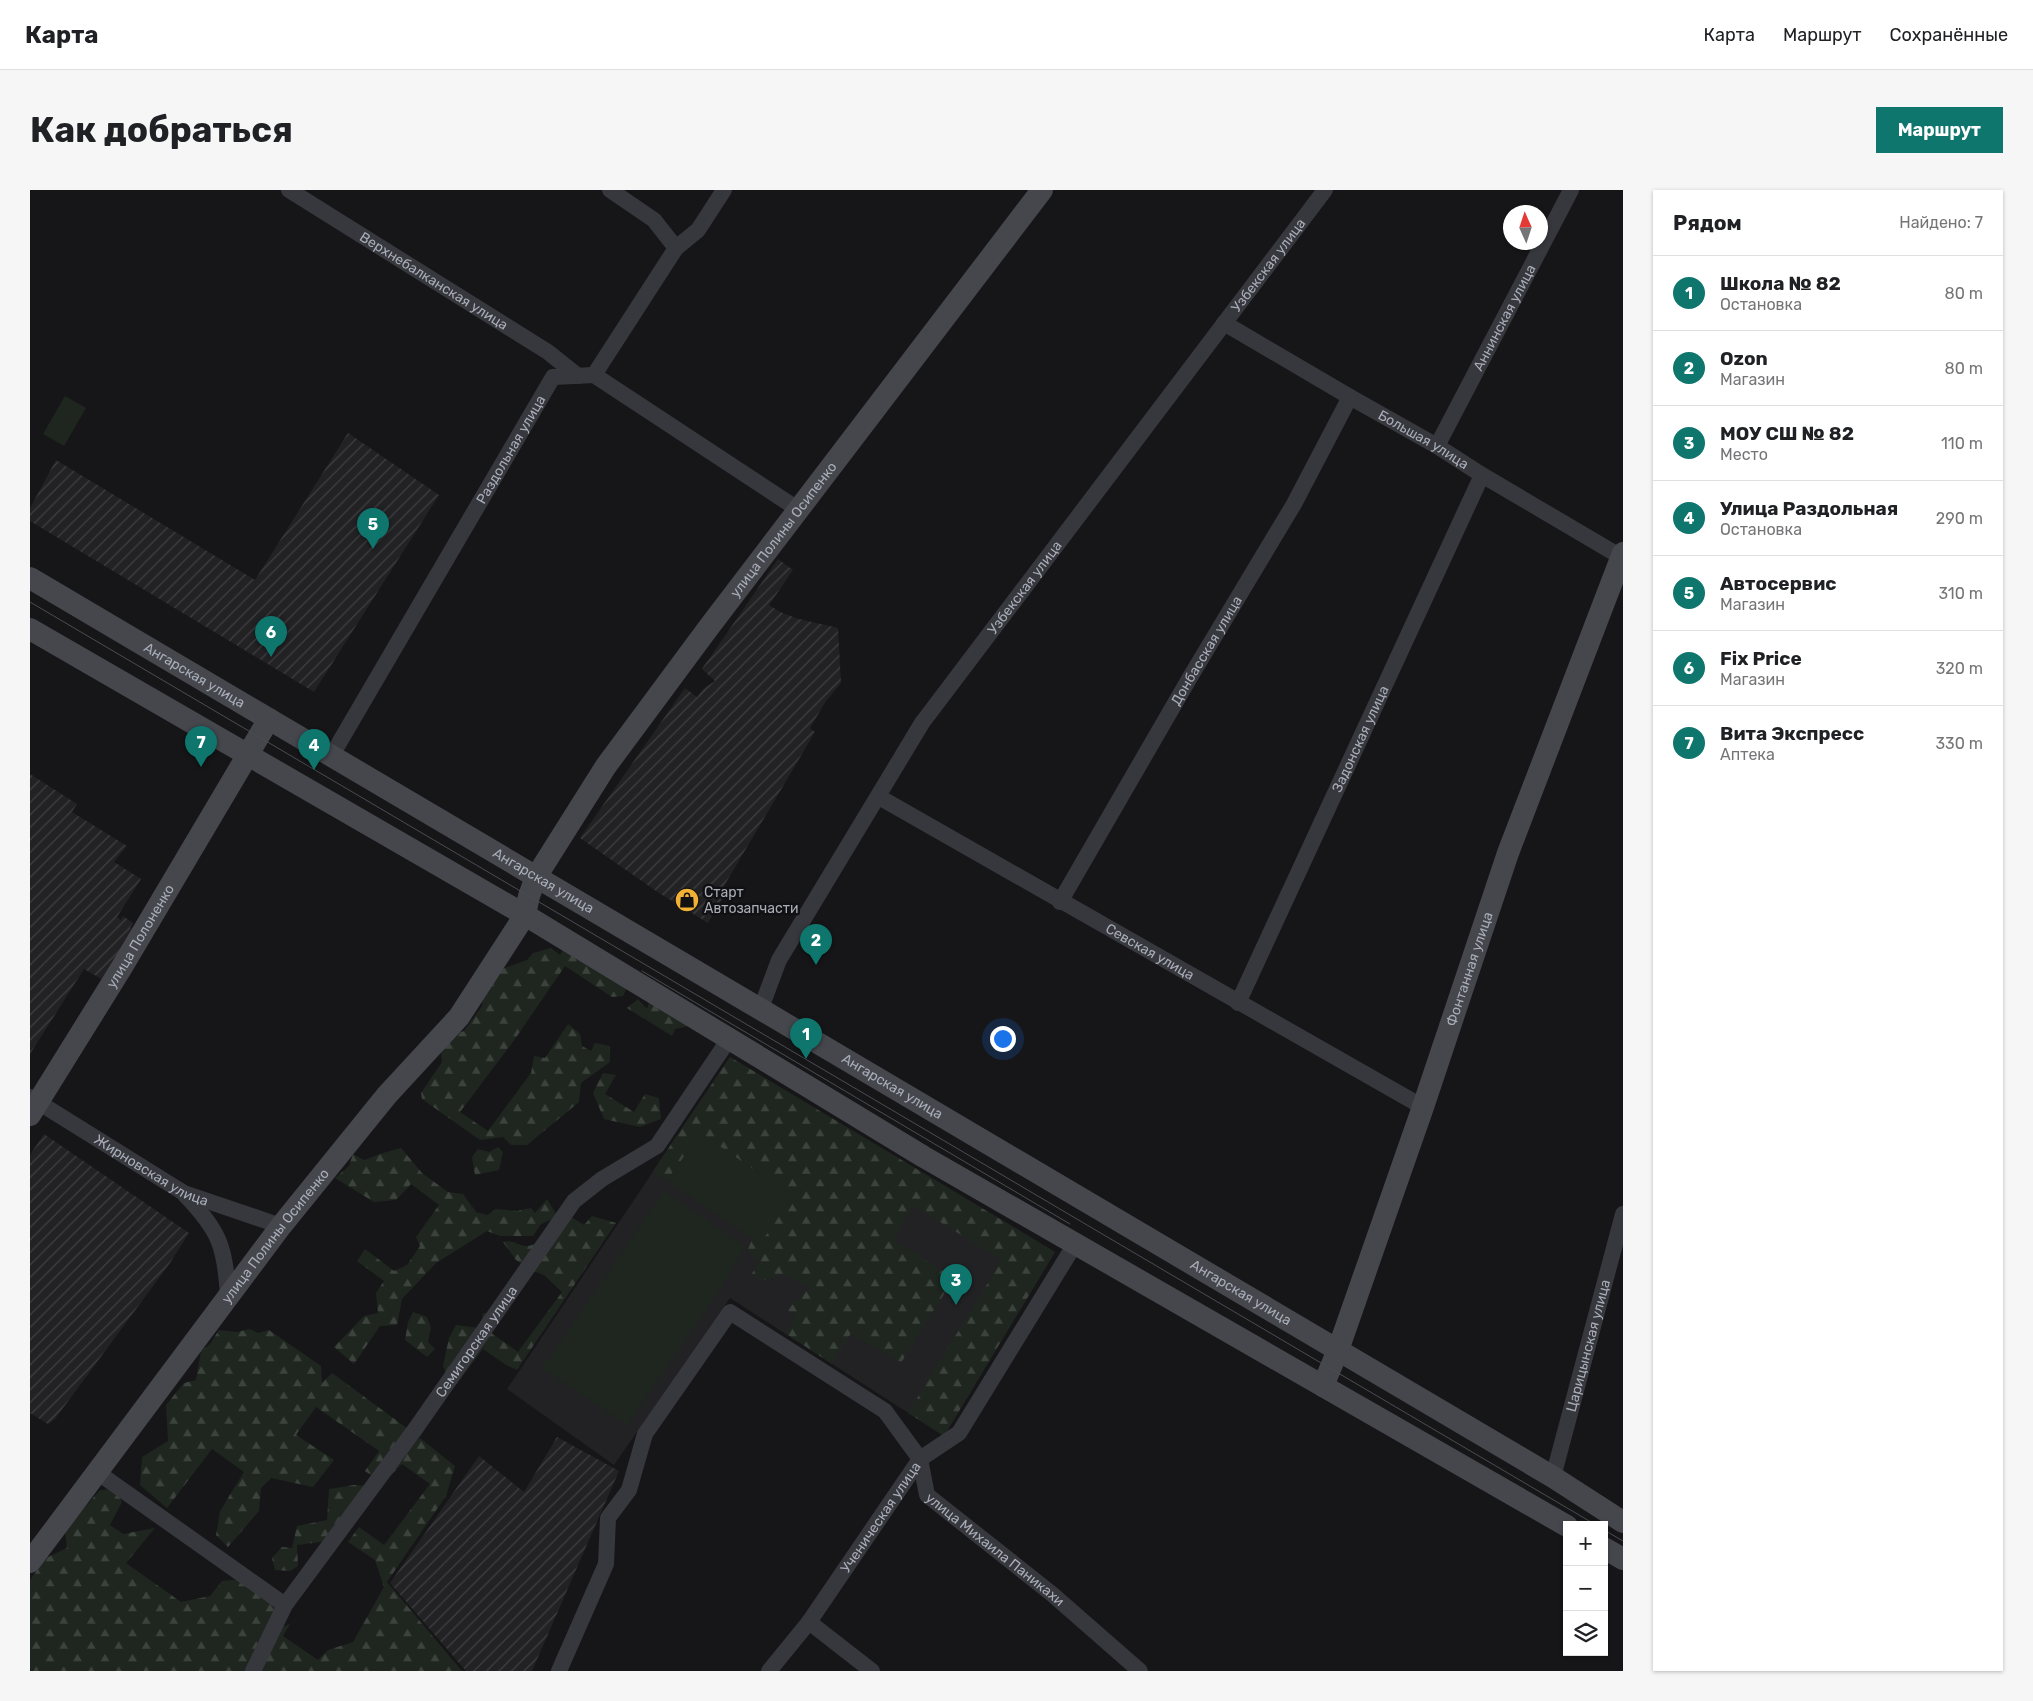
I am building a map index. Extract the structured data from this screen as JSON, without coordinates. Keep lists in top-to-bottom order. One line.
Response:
{"streets":{"main road":["улица Полины Осипенко","Ангарская улица","улица Полоненко","Фонтанная улица"],"street":["Узбекская улица","Верхнебалканская улица","Аннинская улица","Большая улица","Раздольная улица","Донбасская улица","Задонская улица","Севская улица","Жирновская улица","Семигорская улица","Царицынская улица","Ученическая улица","улица Михаила Паникахи"]},"crossings":[["Узбекская улица","Большая улица"],["Узбекская улица","Ангарская улица"],["Узбекская улица","Севская улица"],["Верхнебалканская улица","Раздольная улица"],["Верхнебалканская улица","улица Полины Осипенко"],["Аннинская улица","Большая улица"],["Большая улица","Донбасская улица"],["Большая улица","Задонская улица"],["Большая улица","Фонтанная улица"],["Раздольная улица","Ангарская улица"],["улица Полины Осипенко","Ангарская улица"],["улица Полины Осипенко","Жирновская улица"],["Донбасская улица","Севская улица"],["Ангарская улица","улица Полоненко"],["Ангарская улица","Фонтанная улица"],["Ангарская улица","Царицынская улица"],["Задонская улица","Севская улица"],["улица Полоненко","Жирновская улица"],["Севская улица","Фонтанная улица"],["Ученическая улица","улица Михаила Паникахи"]],"places":{"shop":["Старт Автозапчасти"]},"north":"top","page":{"header":"Карта","nav":["Карта","Маршрут","Сохранённые"],"buttons":"Маршрут","title":"Как добраться","heading":["Рядом","Найдено: 7"],"list":[{"mark":"1","name":"Школа № 82","note":"Остановка","value":"80 m"},{"mark":"2","name":"Ozon","note":"Магазин","value":"80 m"},{"mark":"3","name":"МОУ СШ № 82","note":"Место","value":"110 m"},{"mark":"4","name":"Улица Раздольная","note":"Остановка","value":"290 m"},{"mark":"5","name":"Автосервис","note":"Магазин","value":"310 m"},{"mark":"6","name":"Fix Price","note":"Магазин","value":"320 m"},{"mark":"7","name":"Вита Экспресс","note":"Аптека","value":"330 m"}],"pins":["5","6","7","4","2","1","3"],"map_buttons":["+","−"]}}
